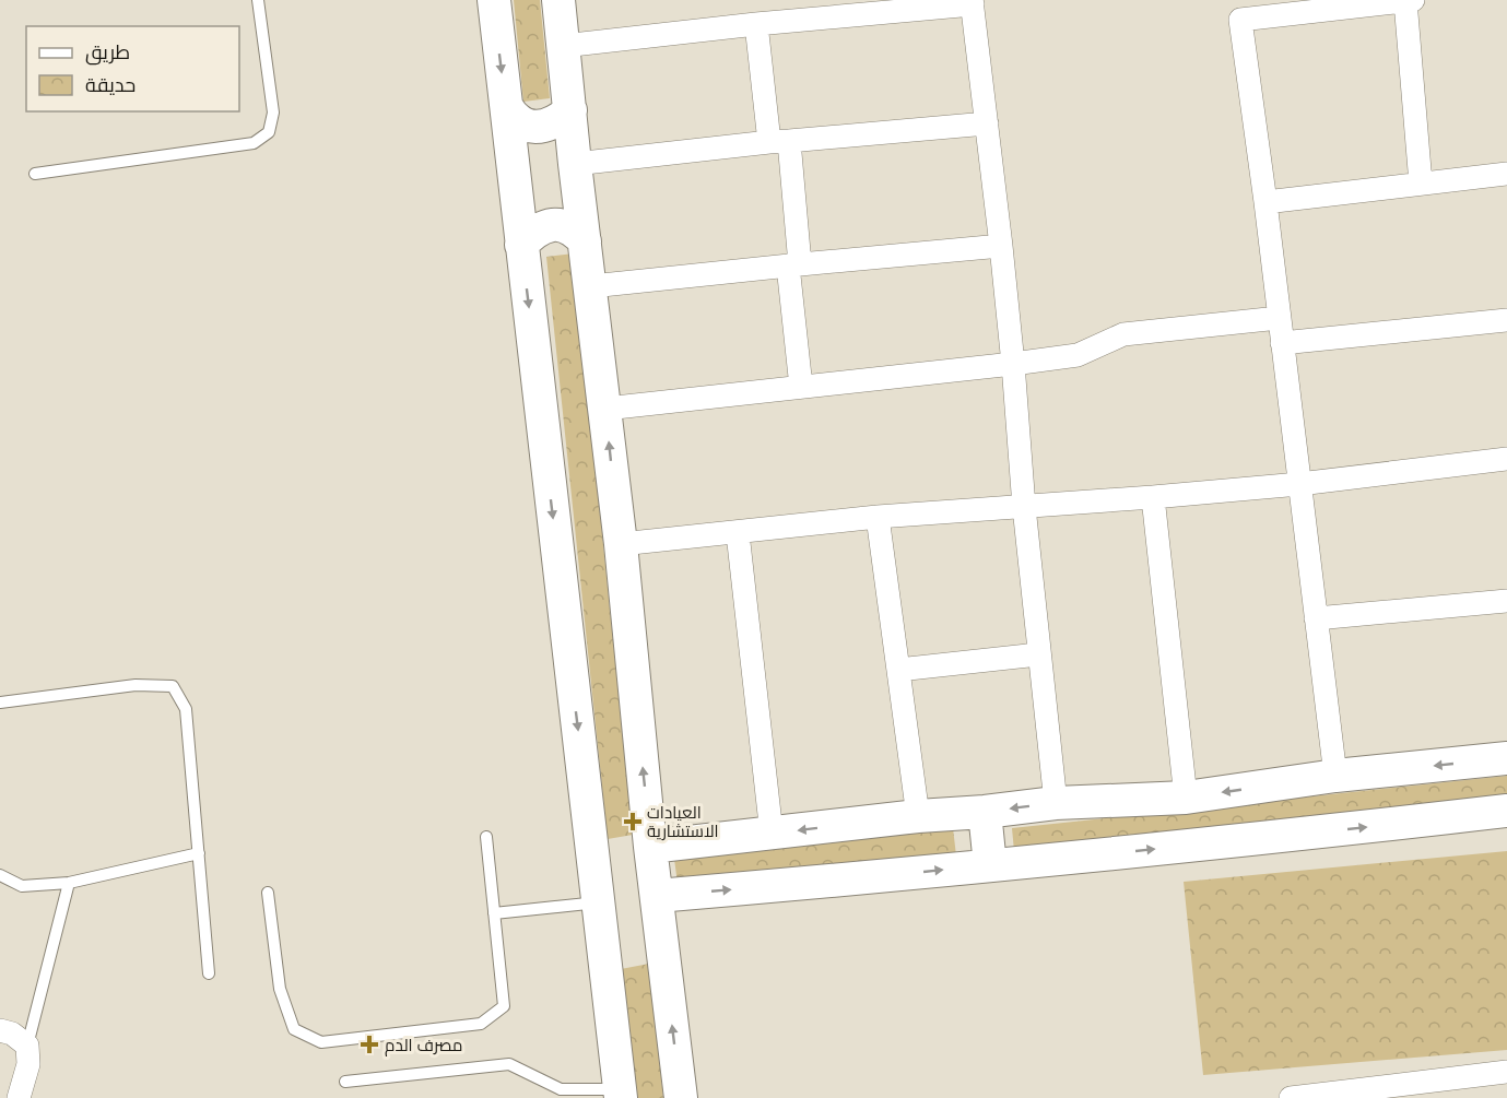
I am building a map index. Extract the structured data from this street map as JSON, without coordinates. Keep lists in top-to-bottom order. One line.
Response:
{"places":{"health":["العيادات الاستشارية","مصرف الدم"]},"legend":["طريق","حديقة"]}
